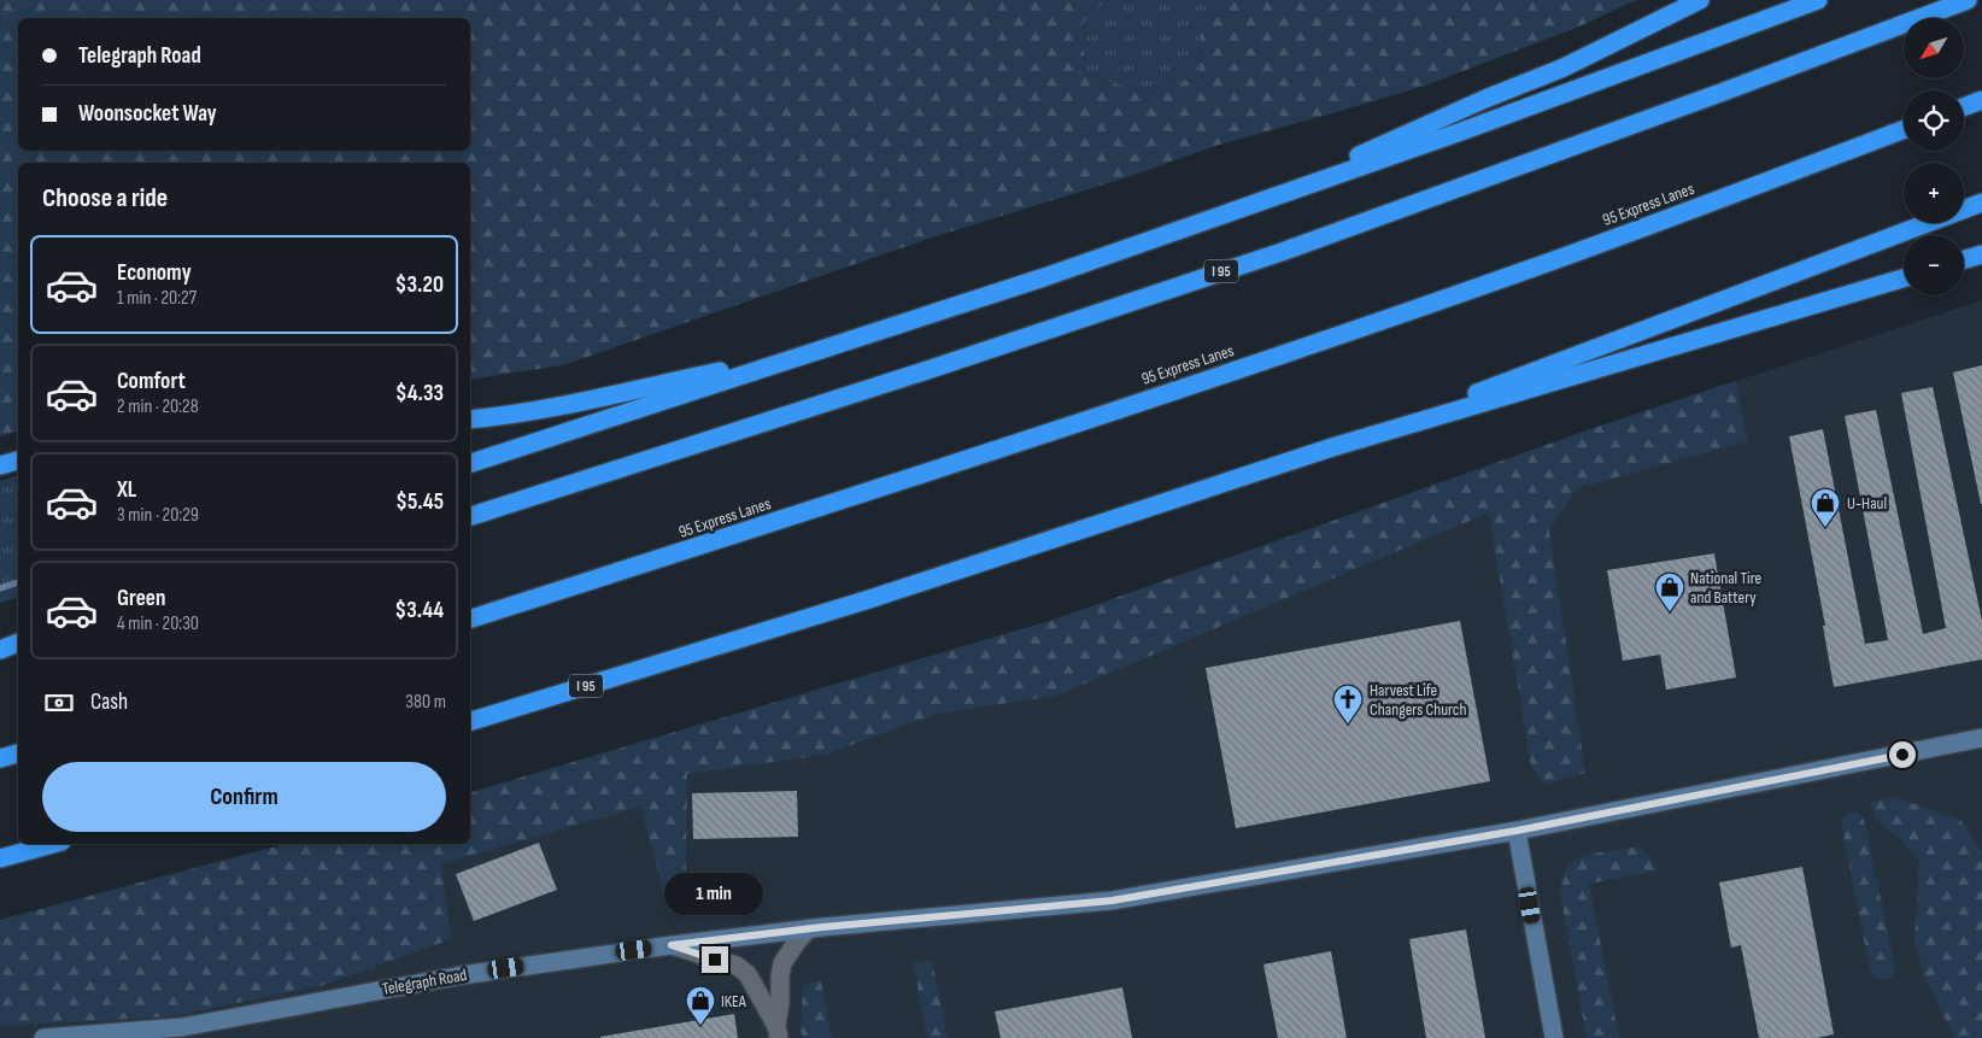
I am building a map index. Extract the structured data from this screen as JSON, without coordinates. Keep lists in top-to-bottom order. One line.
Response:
{"streets":{"highway":["95 Express Lanes","I 95"],"main road":["Telegraph Road"]},"places":{"shop":["U-Haul","National Tire and Battery","IKEA"],"church":["Harvest Life Changers Church"]},"north":"bottom left","page":{"map_buttons":["+","−"],"banner":["Telegraph Road","Woonsocket Way"],"heading":"Choose a ride","list":[{"name":"Economy","note":"1 min · 20:27","value":"$3.20"},{"name":"Comfort","note":"2 min · 20:28","value":"$4.33"},{"name":"XL","note":"3 min · 20:29","value":"$5.45"},{"name":"Green","note":"4 min · 20:30","value":"$3.44"}],"pay":["Cash","380 m"],"buttons":"Confirm","bubble":"1 min"}}
